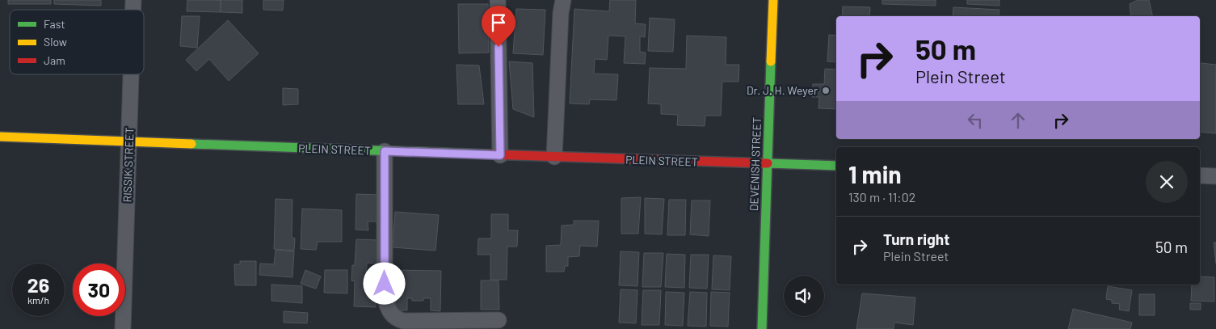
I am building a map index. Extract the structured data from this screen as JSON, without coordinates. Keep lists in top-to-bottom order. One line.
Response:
{"streets":{"street":["PLEIN STREET","DEVENISH STREET","RISSIK STREET"]},"crossings":[["PLEIN STREET","DEVENISH STREET"],["PLEIN STREET","RISSIK STREET"]],"places":["Dr. J. H. Weyer"],"legend":["Fast","Slow","Jam"],"page":{"turn":["50 m","Plein Street"],"heading":["1 min","130 m · 11:02"],"list":[{"name":"Turn right","note":"Plein Street","value":"50 m"}],"speed":"26 km/h","limit":"30"}}
